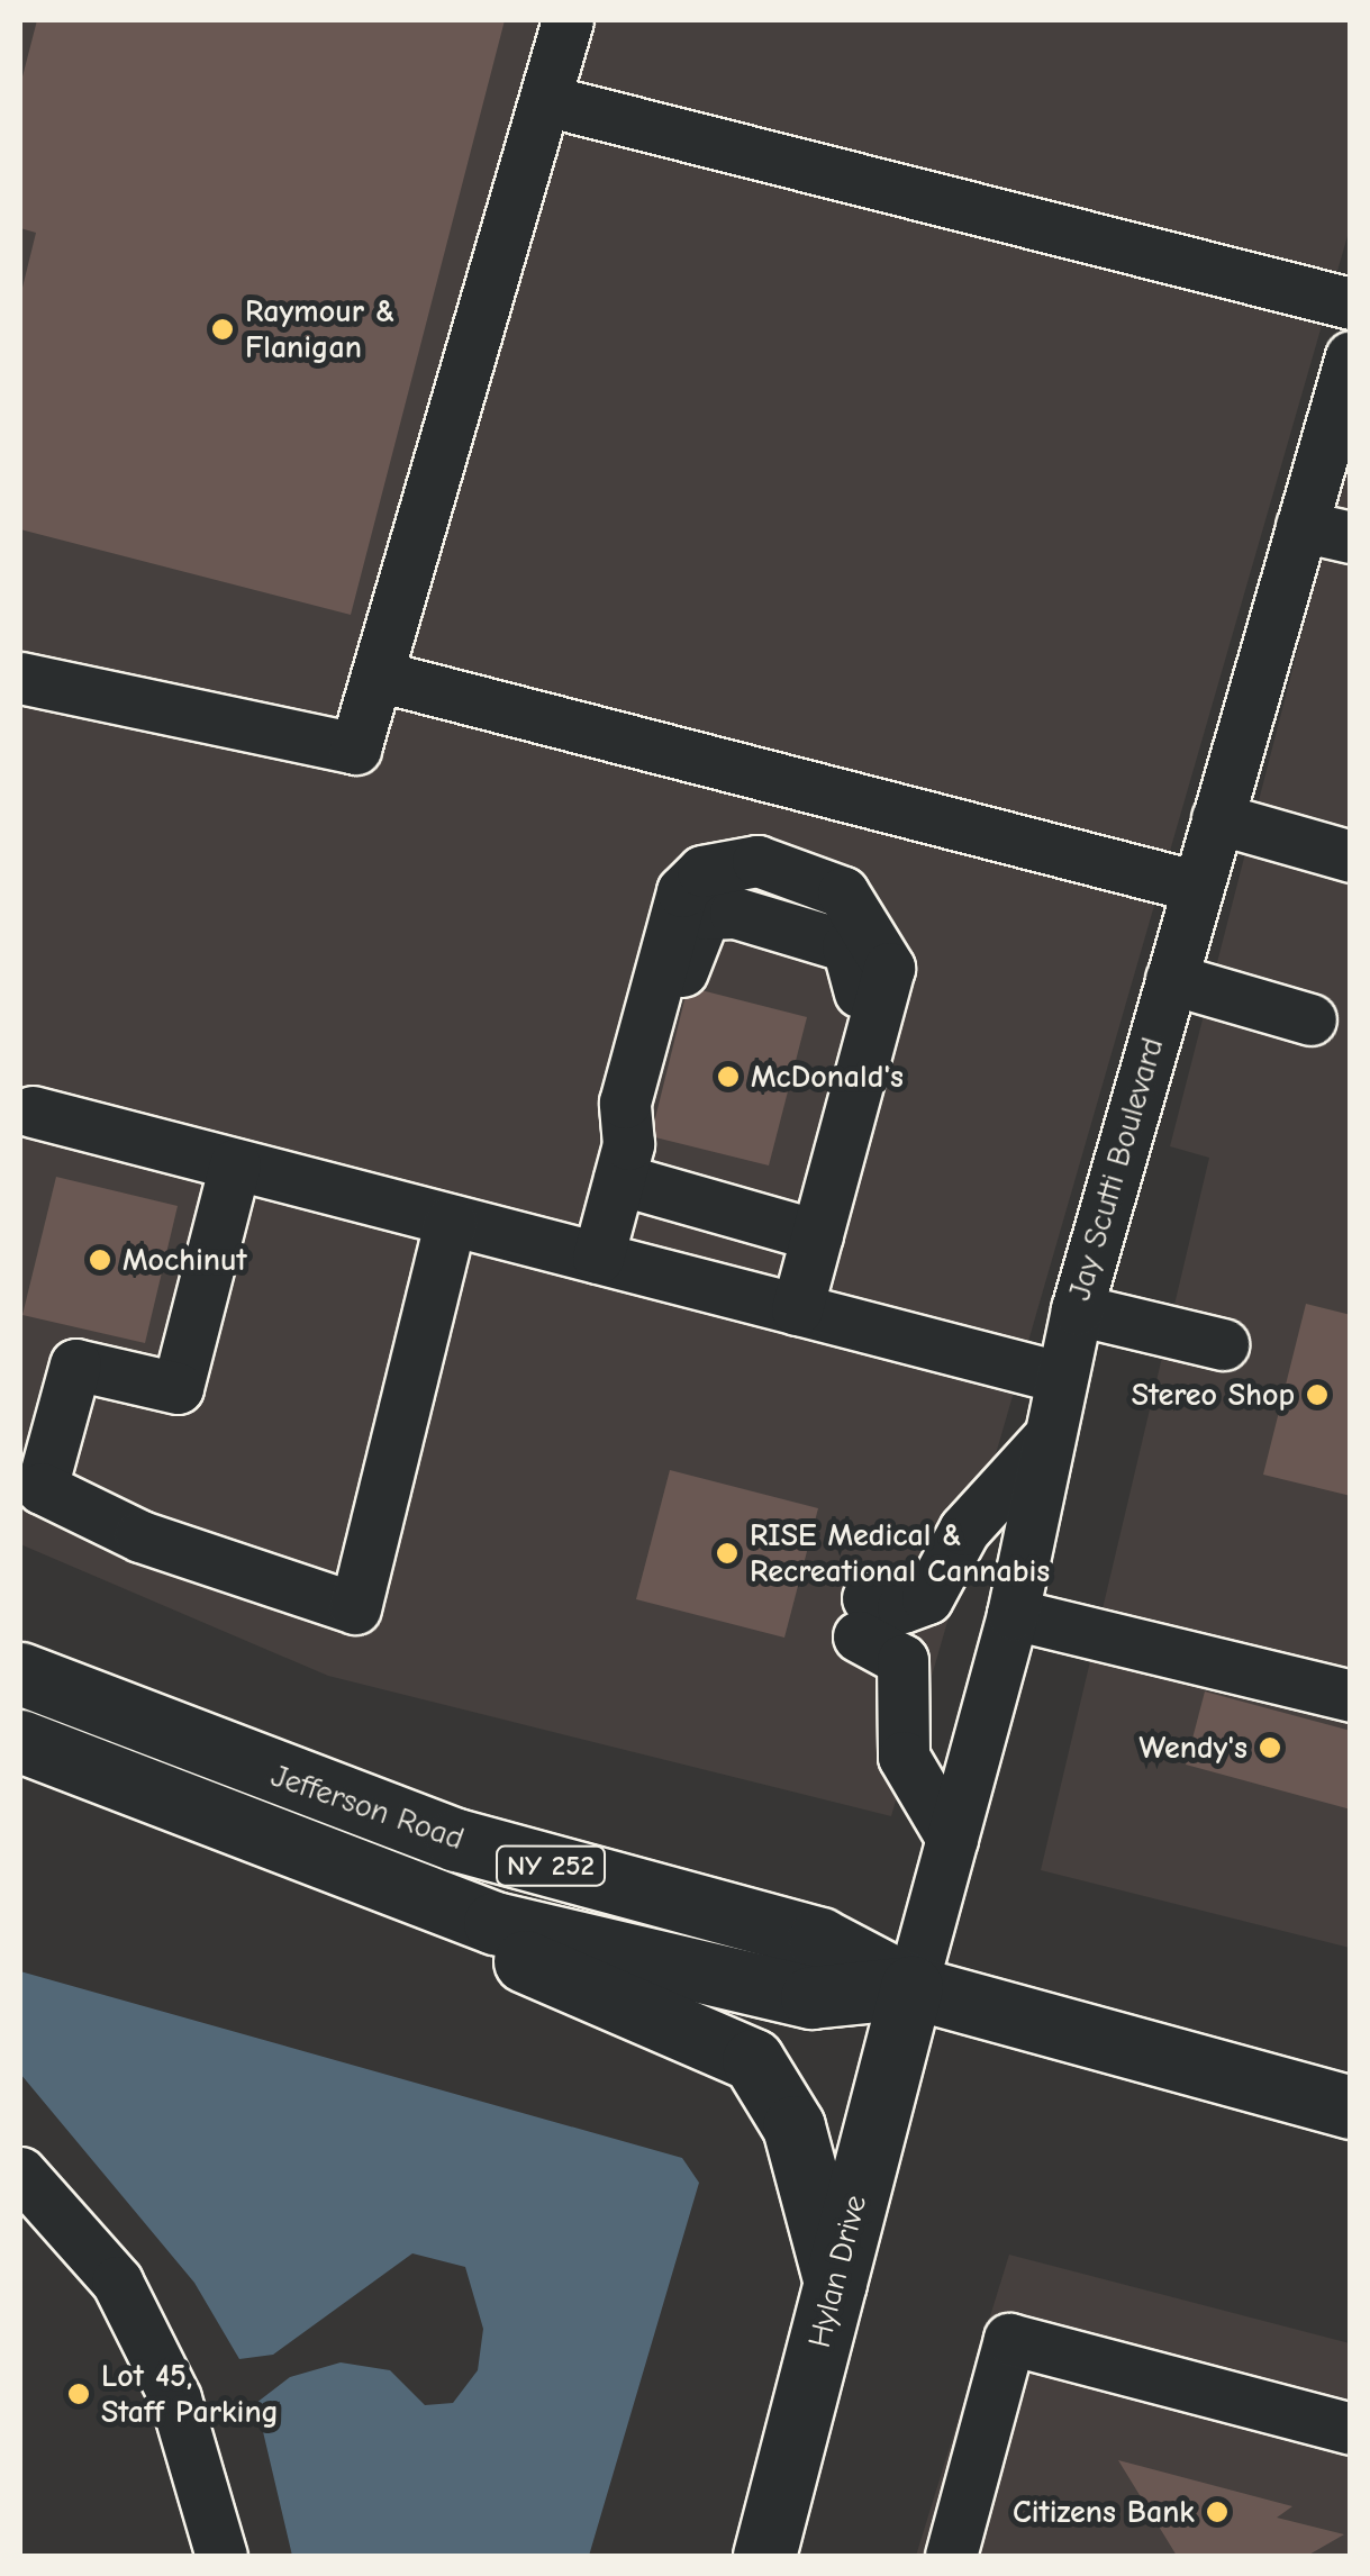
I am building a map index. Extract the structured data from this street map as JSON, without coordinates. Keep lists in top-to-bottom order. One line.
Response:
{"streets":{"main road":["Jefferson Road","NY 252","Hylan Drive"],"street":["Jay Scutti Boulevard"]},"crossings":[["Jay Scutti Boulevard","Jefferson Road"],["Jay Scutti Boulevard","Hylan Drive"],["Jefferson Road","Hylan Drive"]],"places":["Raymour & Flanigan","McDonald's","Mochinut","Stereo Shop","RISE Medical & Recreational Cannabis","Wendy's","Lot 45, Staff Parking","Citizens Bank"]}
